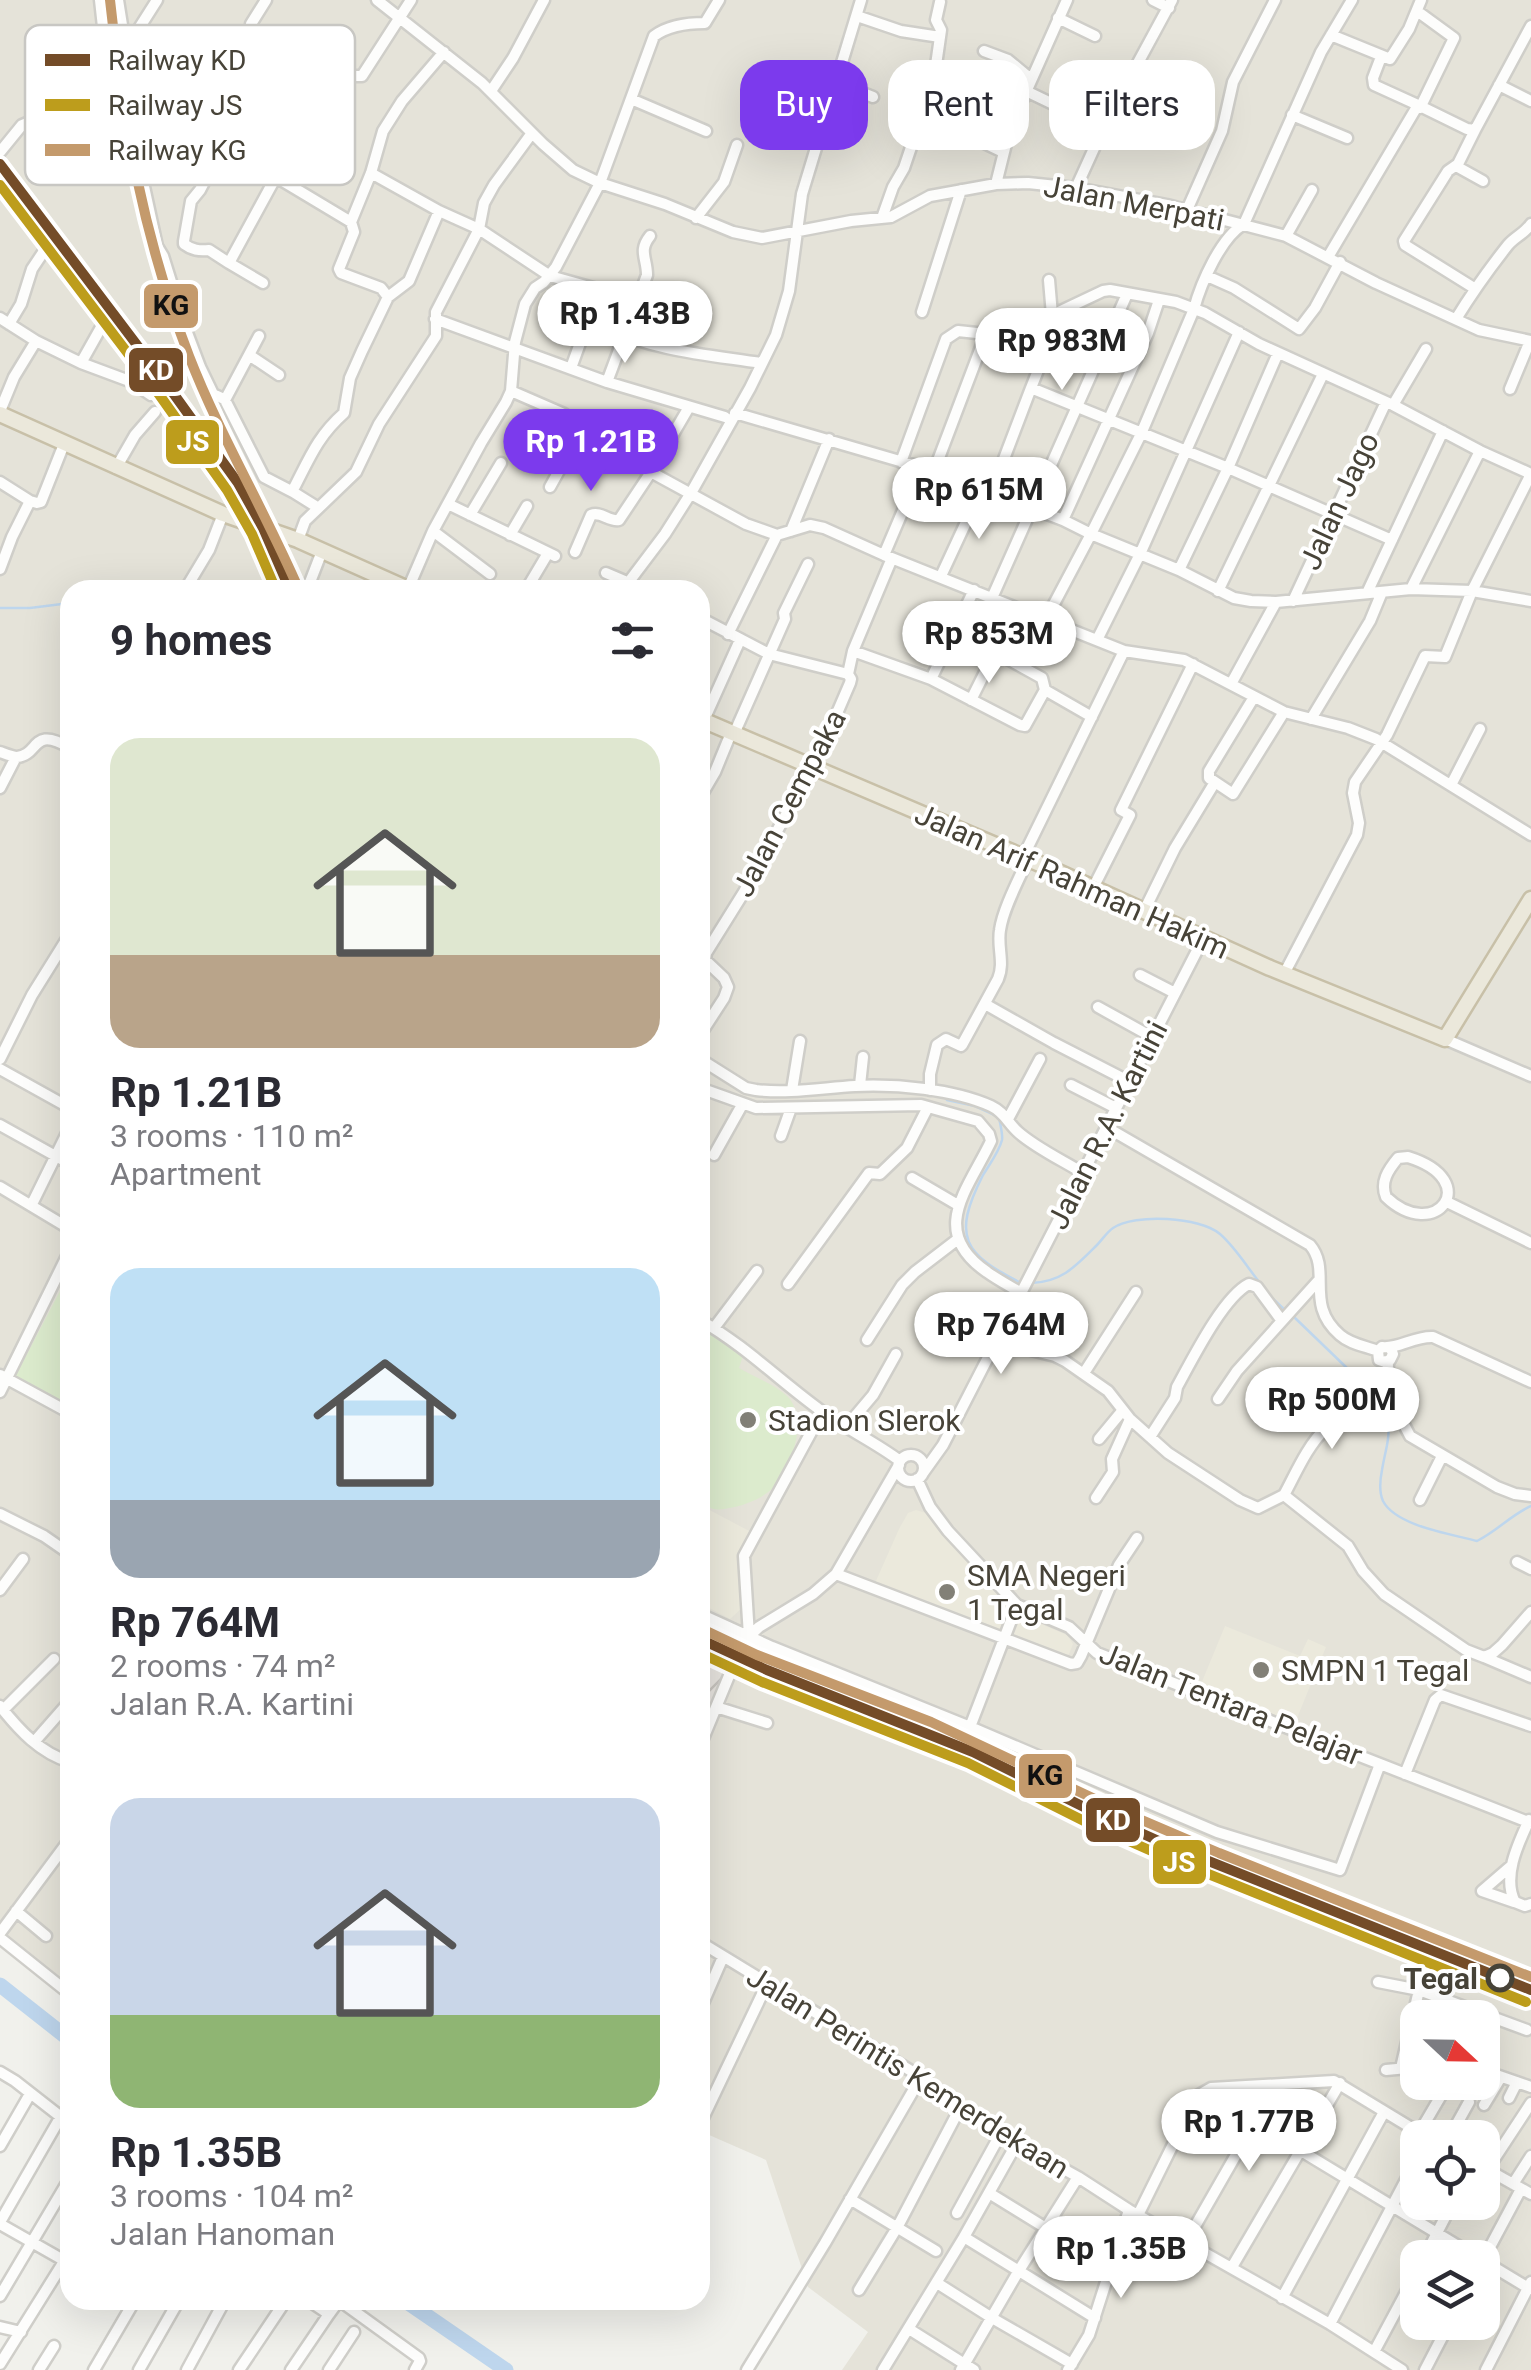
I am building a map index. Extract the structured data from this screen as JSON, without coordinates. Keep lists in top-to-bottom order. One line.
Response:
{"streets":{"highway":["Jalan Arif Rahman Hakim"],"street":["Jalan Merpati","Jalan Jago","Jalan Cempaka","Jalan R.A. Kartini","Jalan Tentara Pelajar","Jalan Perintis Kemerdekaan"]},"crossings":[["Jalan Cempaka","Jalan Arif Rahman Hakim"],["Jalan Arif Rahman Hakim","Jalan R.A. Kartini"],["Jalan R.A. Kartini","Jalan Tentara Pelajar"]],"places":["Stadion Slerok","SMA Negeri 1 Tegal","SMPN 1 Tegal","Tegal"],"lines":["rail line KG","rail line KD","rail line JS"],"legend":["Railway KD","Railway JS","Railway KG"],"north":"right","page":{"chip":["Buy","Rent","Filters"],"price":["Rp 1.43B","Rp 983M","Rp 1.21B","Rp 615M","Rp 853M","Rp 764M","Rp 500M","Rp 1.77B","Rp 1.35B"],"heading":"9 homes","list":[{"name":"Rp 1.21B","note":"3 rooms · 110 m² · Apartment"},{"name":"Rp 764M","note":"2 rooms · 74 m² · Jalan R.A. Kartini"},{"name":"Rp 1.35B","note":"3 rooms · 104 m² · Jalan Hanoman"}]}}
